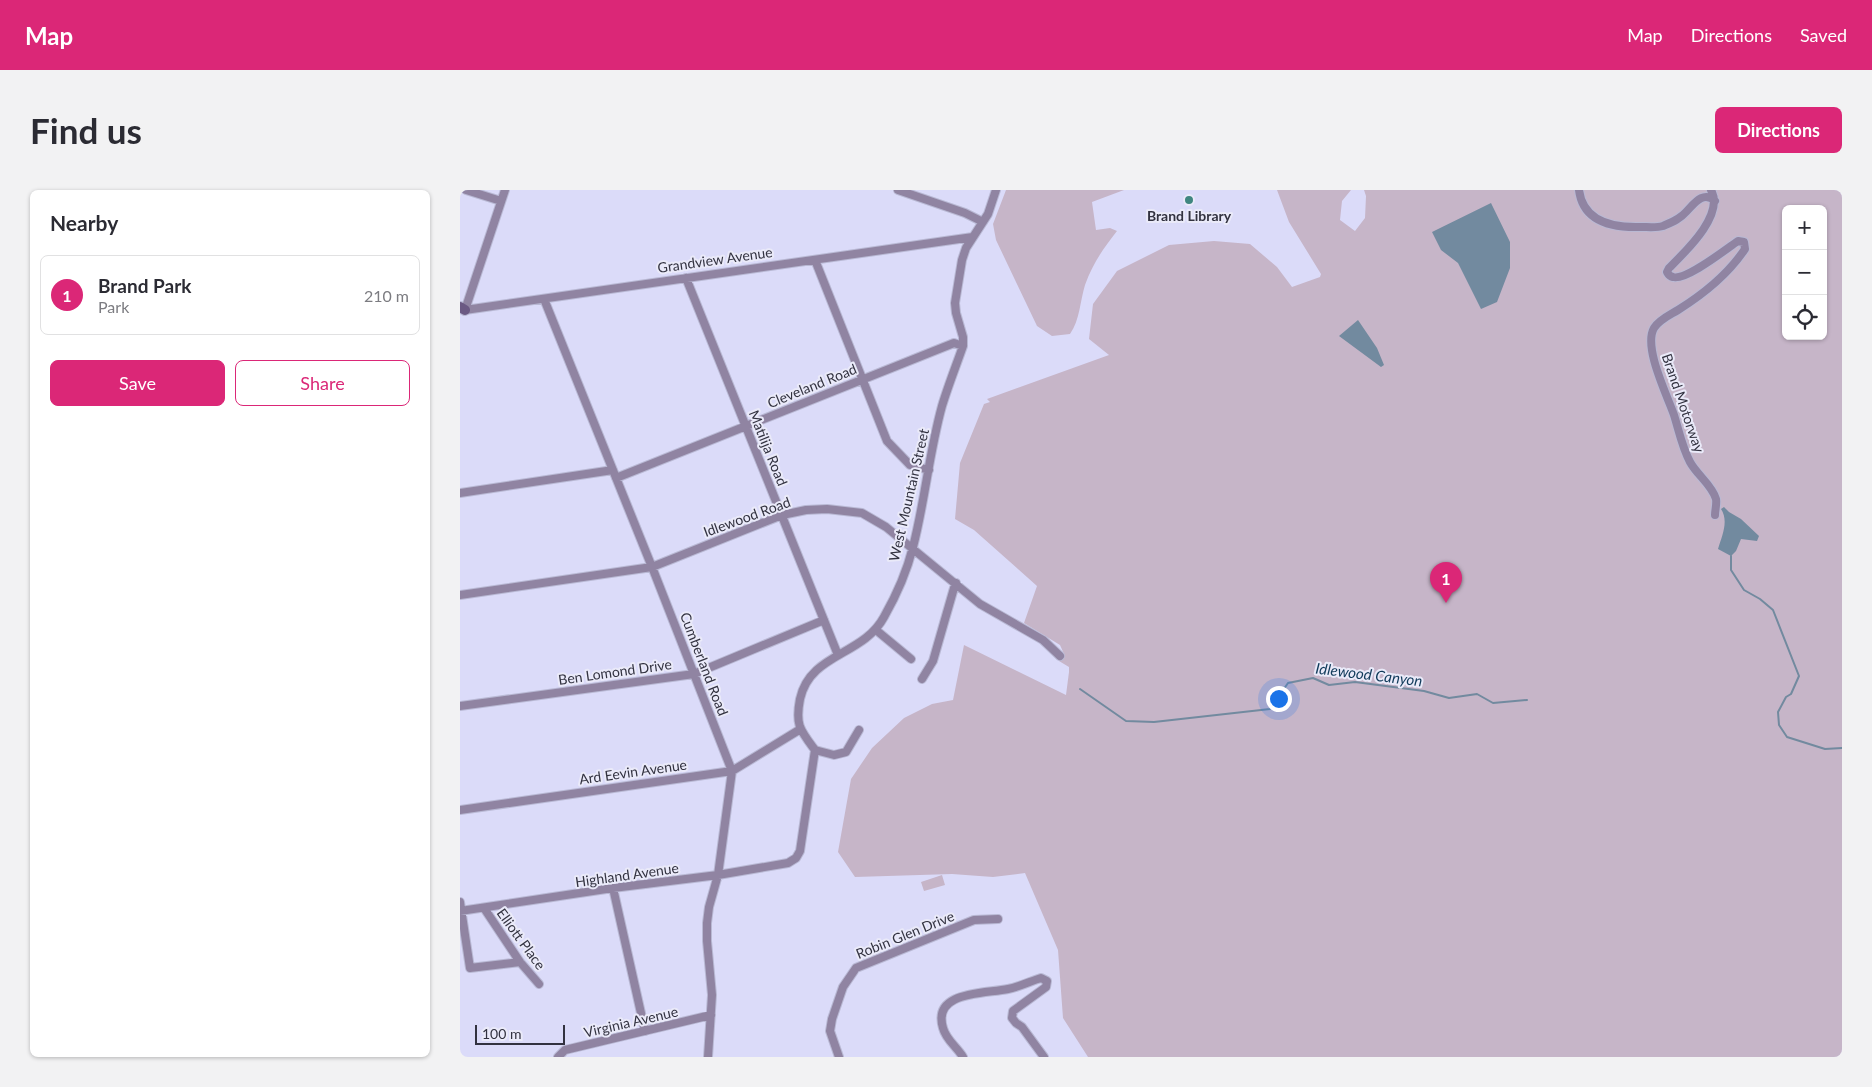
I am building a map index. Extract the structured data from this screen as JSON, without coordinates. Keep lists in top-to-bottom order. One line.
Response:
{"streets":{"street":["Grandview Avenue","Cleveland Road","Brand Motorway","Matilija Road","West Mountain Street","Idlewood Road","Cumberland Road","Ben Lomond Drive","Ard Eevin Avenue","Highland Avenue","Robin Glen Drive","Elliott Place","Virginia Avenue"]},"crossings":[["Grandview Avenue","Matilija Road"],["Grandview Avenue","West Mountain Street"],["Grandview Avenue","Cumberland Road"],["Cleveland Road","Matilija Road"],["Cleveland Road","West Mountain Street"],["Cleveland Road","Cumberland Road"],["Matilija Road","West Mountain Street"],["Matilija Road","Idlewood Road"],["Matilija Road","Ben Lomond Drive"],["West Mountain Street","Idlewood Road"],["West Mountain Street","Ard Eevin Avenue"],["Idlewood Road","Cumberland Road"],["Cumberland Road","Ben Lomond Drive"],["Cumberland Road","Ard Eevin Avenue"],["Cumberland Road","Highland Avenue"],["Cumberland Road","Virginia Avenue"],["Highland Avenue","Elliott Place"]],"water":["Idlewood Canyon"],"places":["Brand Library"],"scale_bar":"100 m","page":{"header":"Map","nav":["Map","Directions","Saved"],"buttons":["Directions",["Save","Share"]],"title":"Find us","heading":"Nearby","map_buttons":["+","−"],"list":[{"mark":"1","name":"Brand Park","note":"Park","value":"210 m"}],"pins":"1","scale":"100 m"}}
